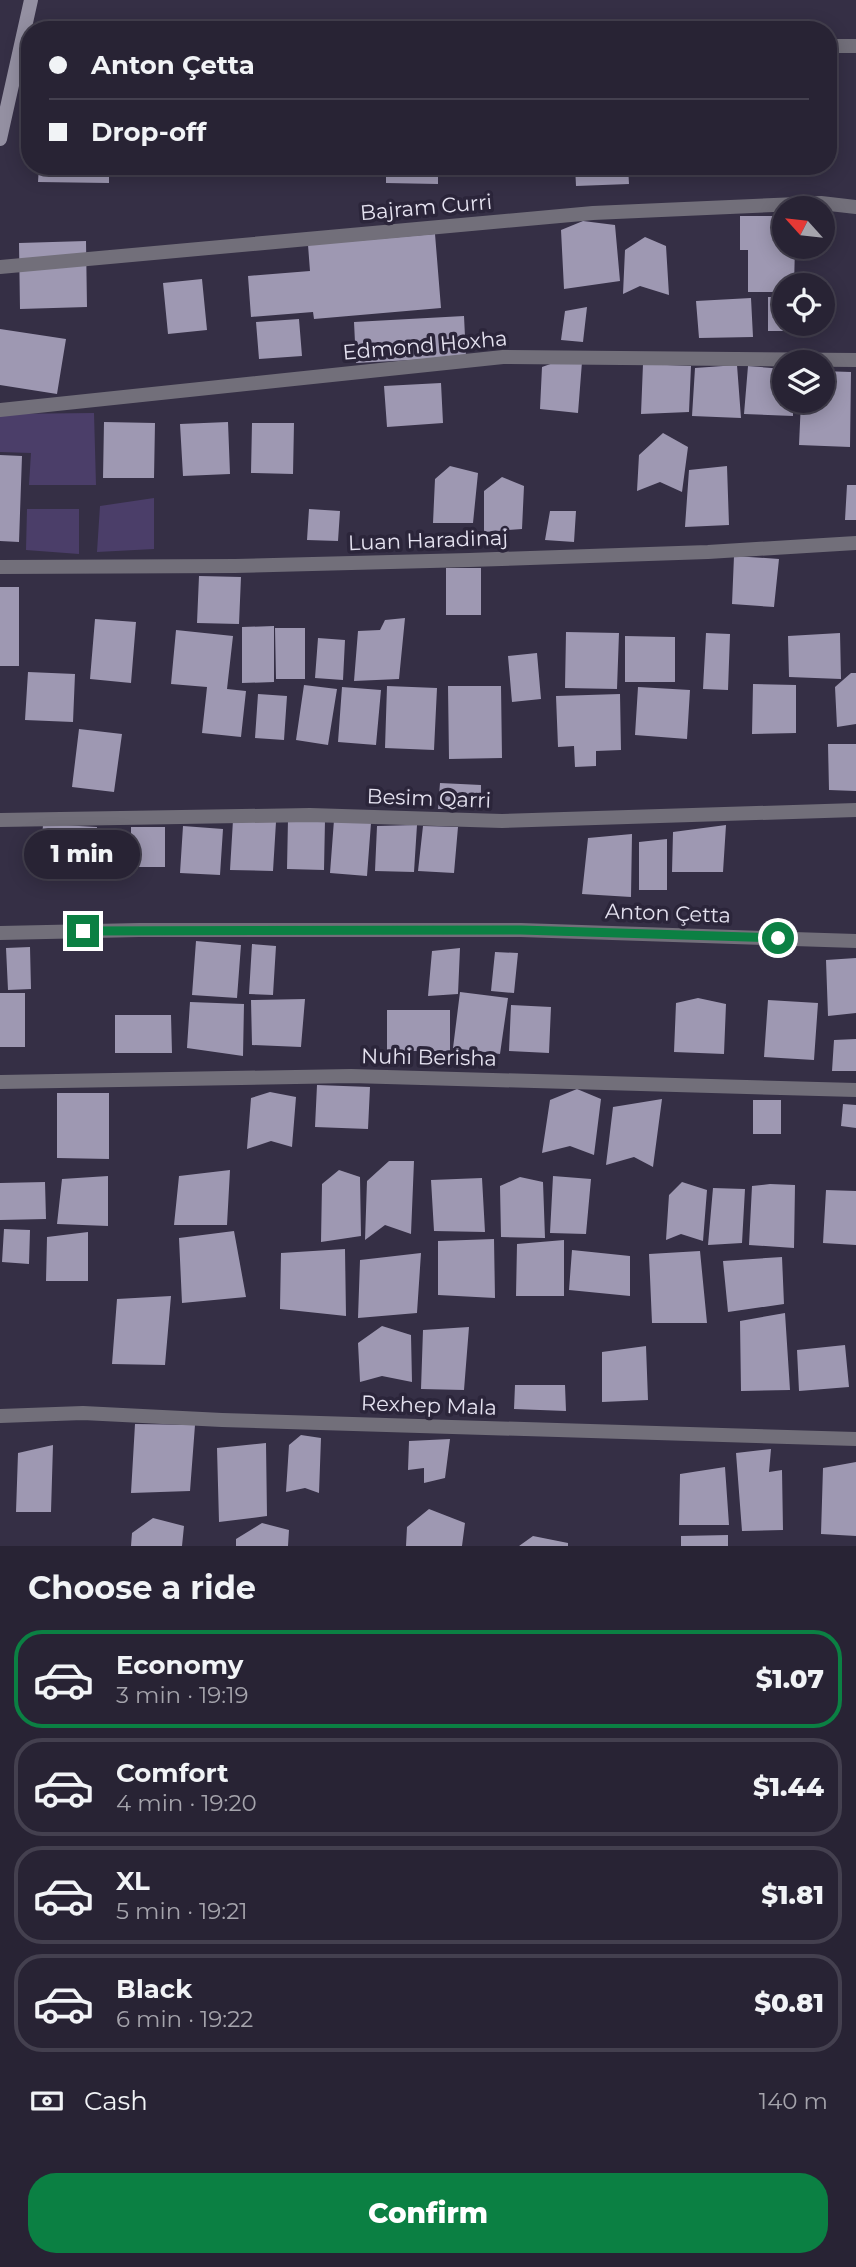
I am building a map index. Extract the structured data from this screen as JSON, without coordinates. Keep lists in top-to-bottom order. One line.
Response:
{"streets":{"street":["Bajram Curri","Edmond Hoxha","Luan Haradinaj","Besim Qarri","Anton Çetta","Nuhi Berisha","Rexhep Mala"]},"north":"top left","page":{"banner":["Anton Çetta","Drop-off"],"bubble":"1 min","heading":"Choose a ride","list":[{"name":"Economy","note":"3 min · 19:19","value":"$1.07"},{"name":"Comfort","note":"4 min · 19:20","value":"$1.44"},{"name":"XL","note":"5 min · 19:21","value":"$1.81"},{"name":"Black","note":"6 min · 19:22","value":"$0.81"}],"pay":["Cash","140 m"],"buttons":"Confirm"}}
